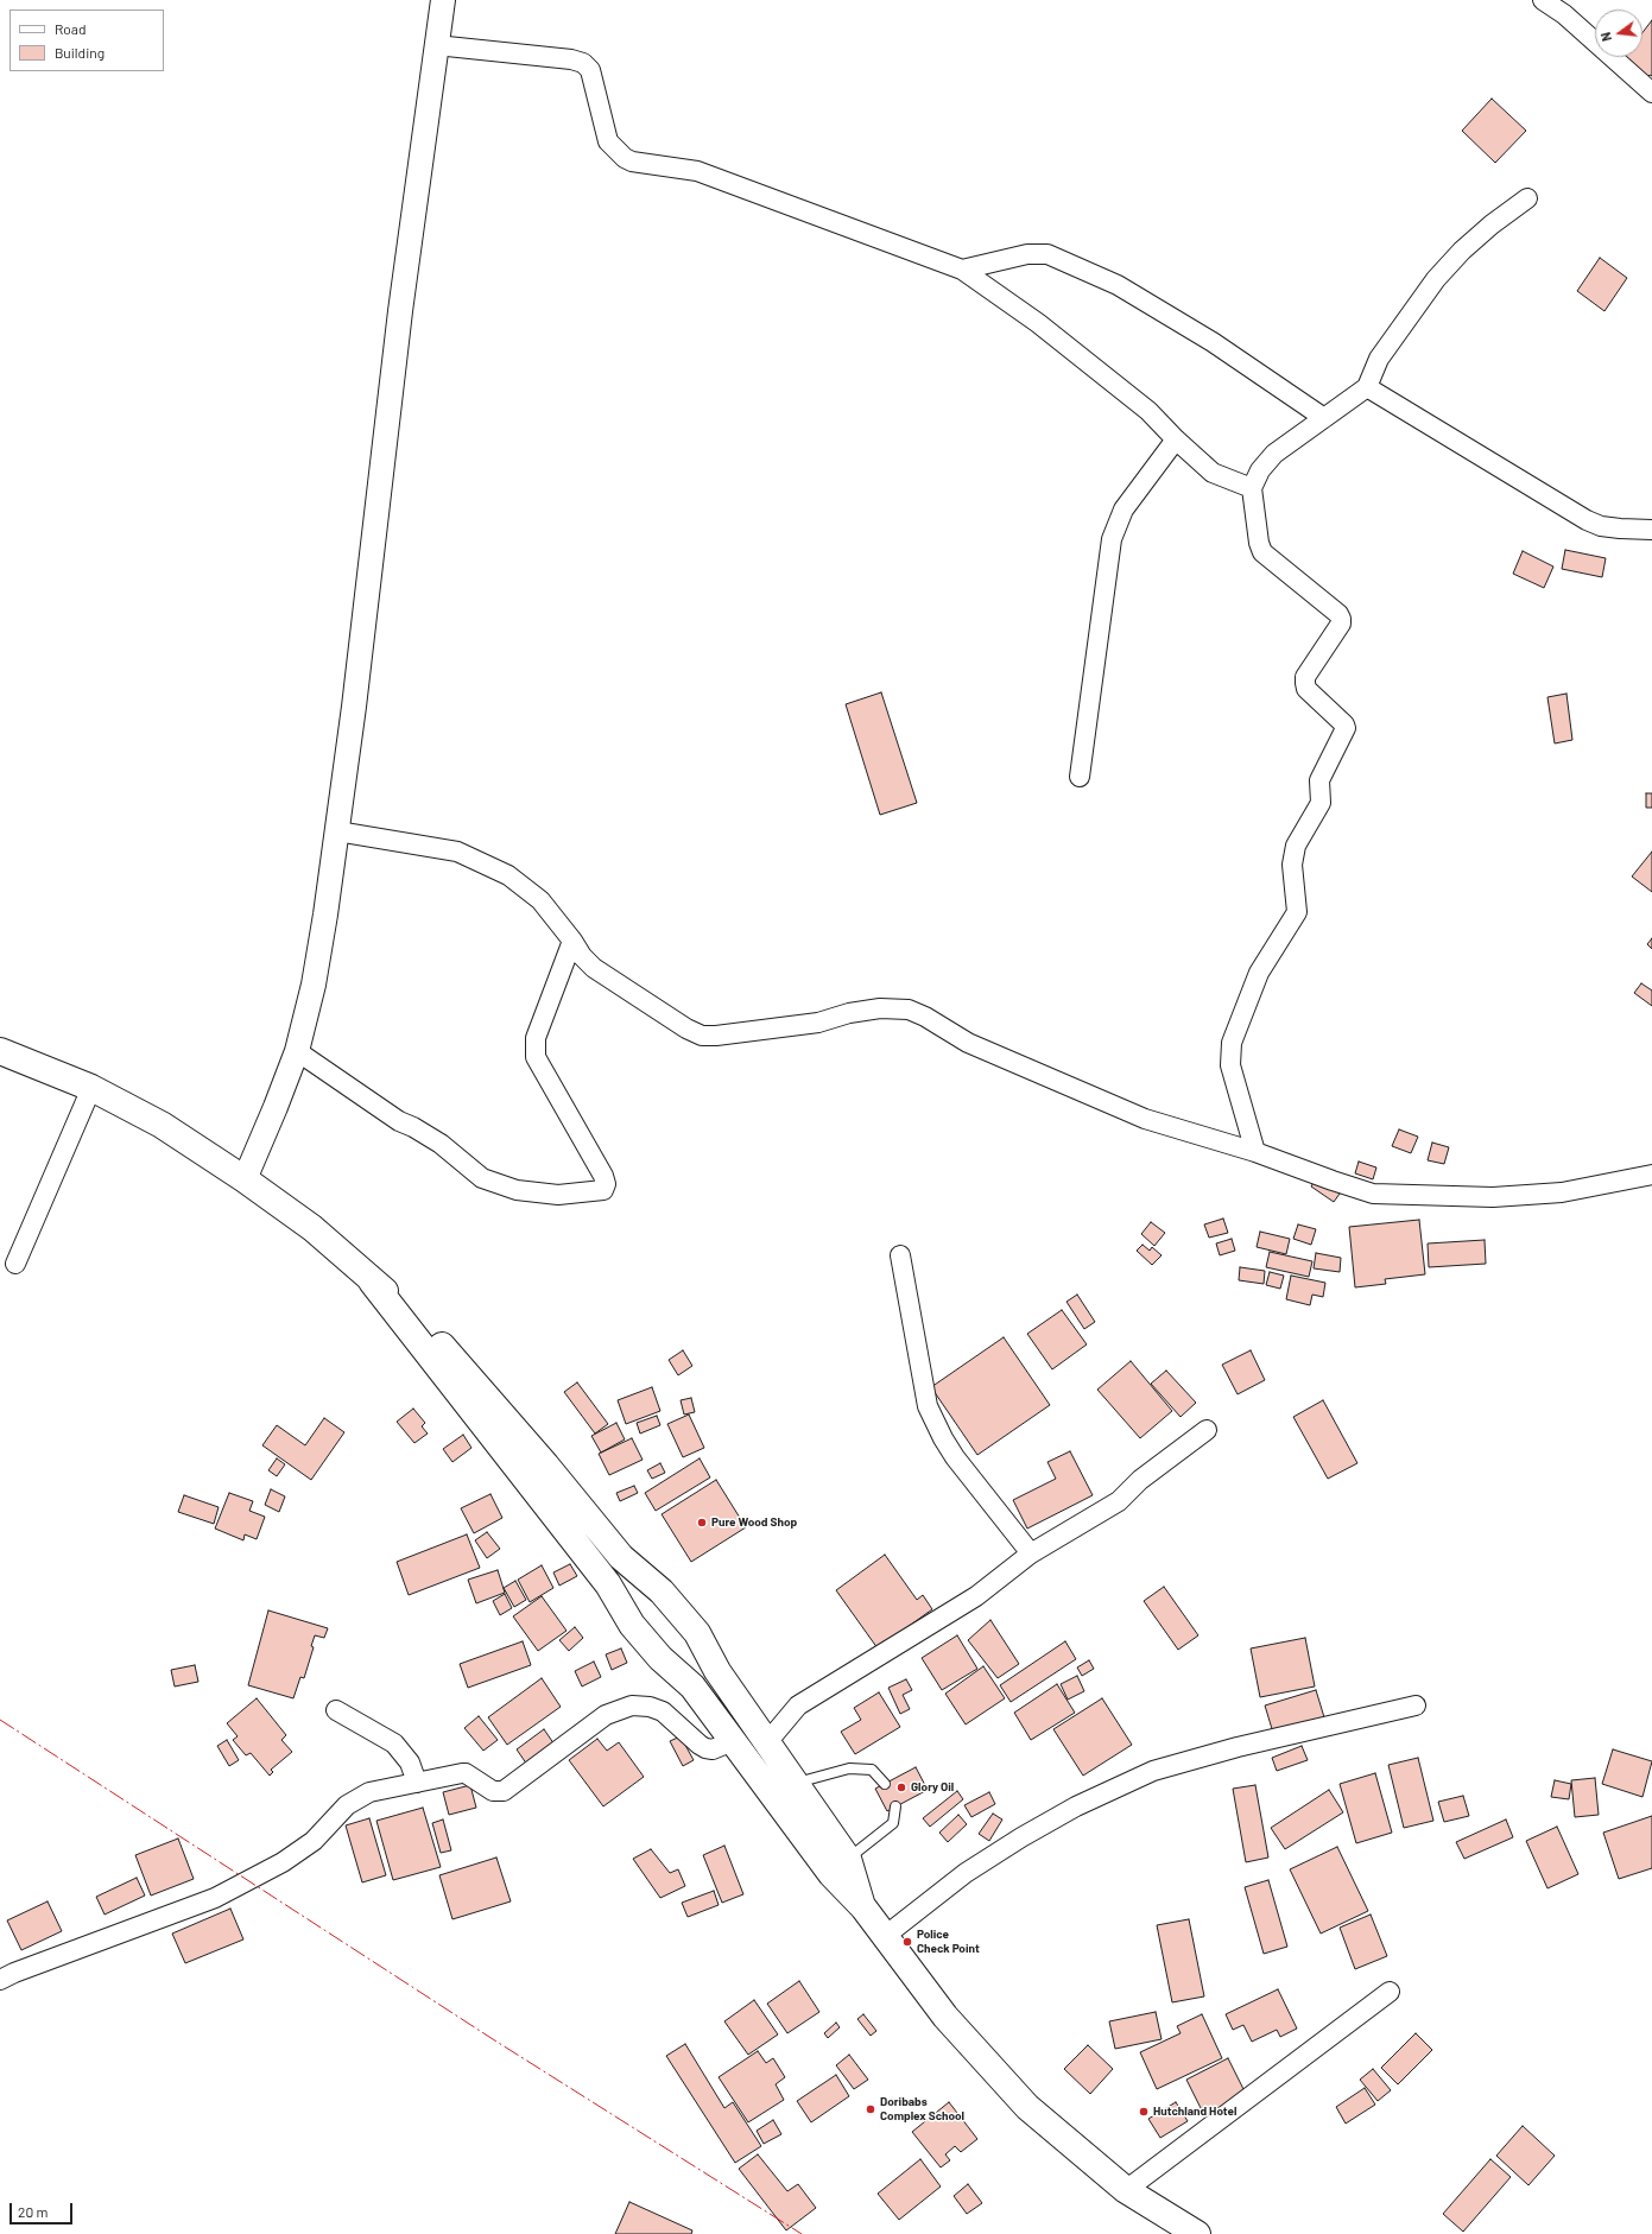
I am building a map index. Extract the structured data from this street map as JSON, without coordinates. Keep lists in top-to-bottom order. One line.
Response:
{"places":["Pure Wood Shop","Glory Oil","Police Check Point","Doribabs Complex School","Hutchland Hotel"],"legend":["Road","Building"],"scale_bar":"20 m","north":"left"}
